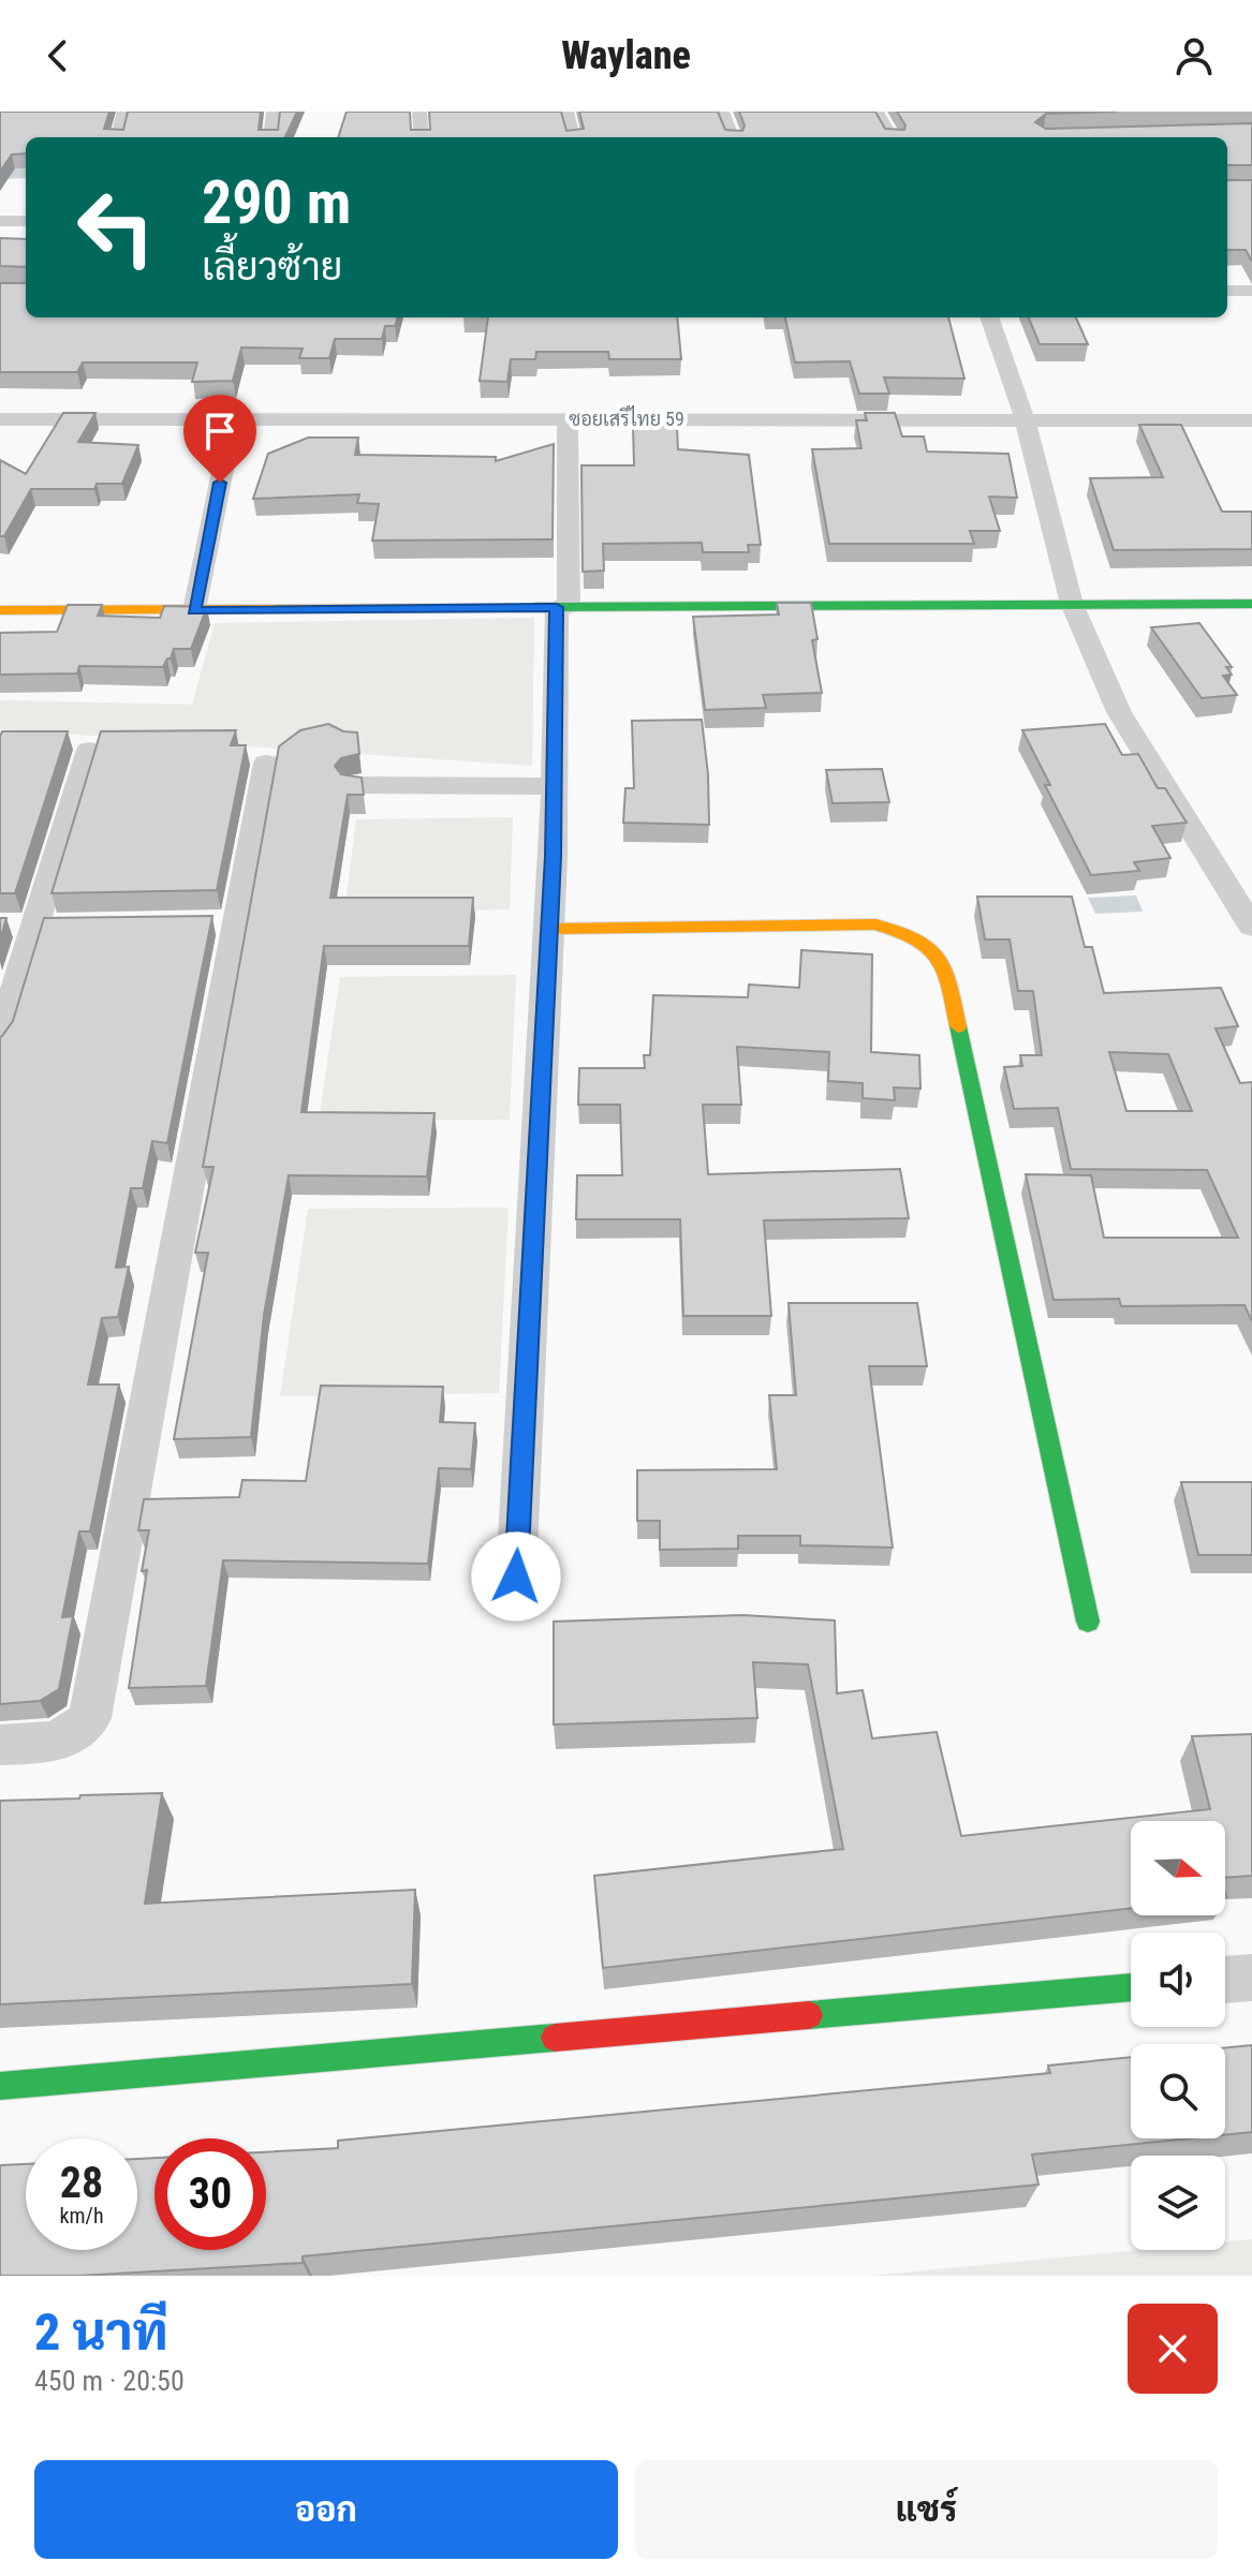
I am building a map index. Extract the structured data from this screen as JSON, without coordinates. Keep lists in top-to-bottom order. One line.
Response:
{"streets":{"street":["ซอยเสรีไทย 59"]},"north":"right","page":{"header":"Waylane","turn":["290 m","เลี้ยวซ้าย"],"speed":"28 km/h","limit":"30","heading":["2 นาที","450 m · 20:50"],"buttons":["ออก","แชร์"]}}
